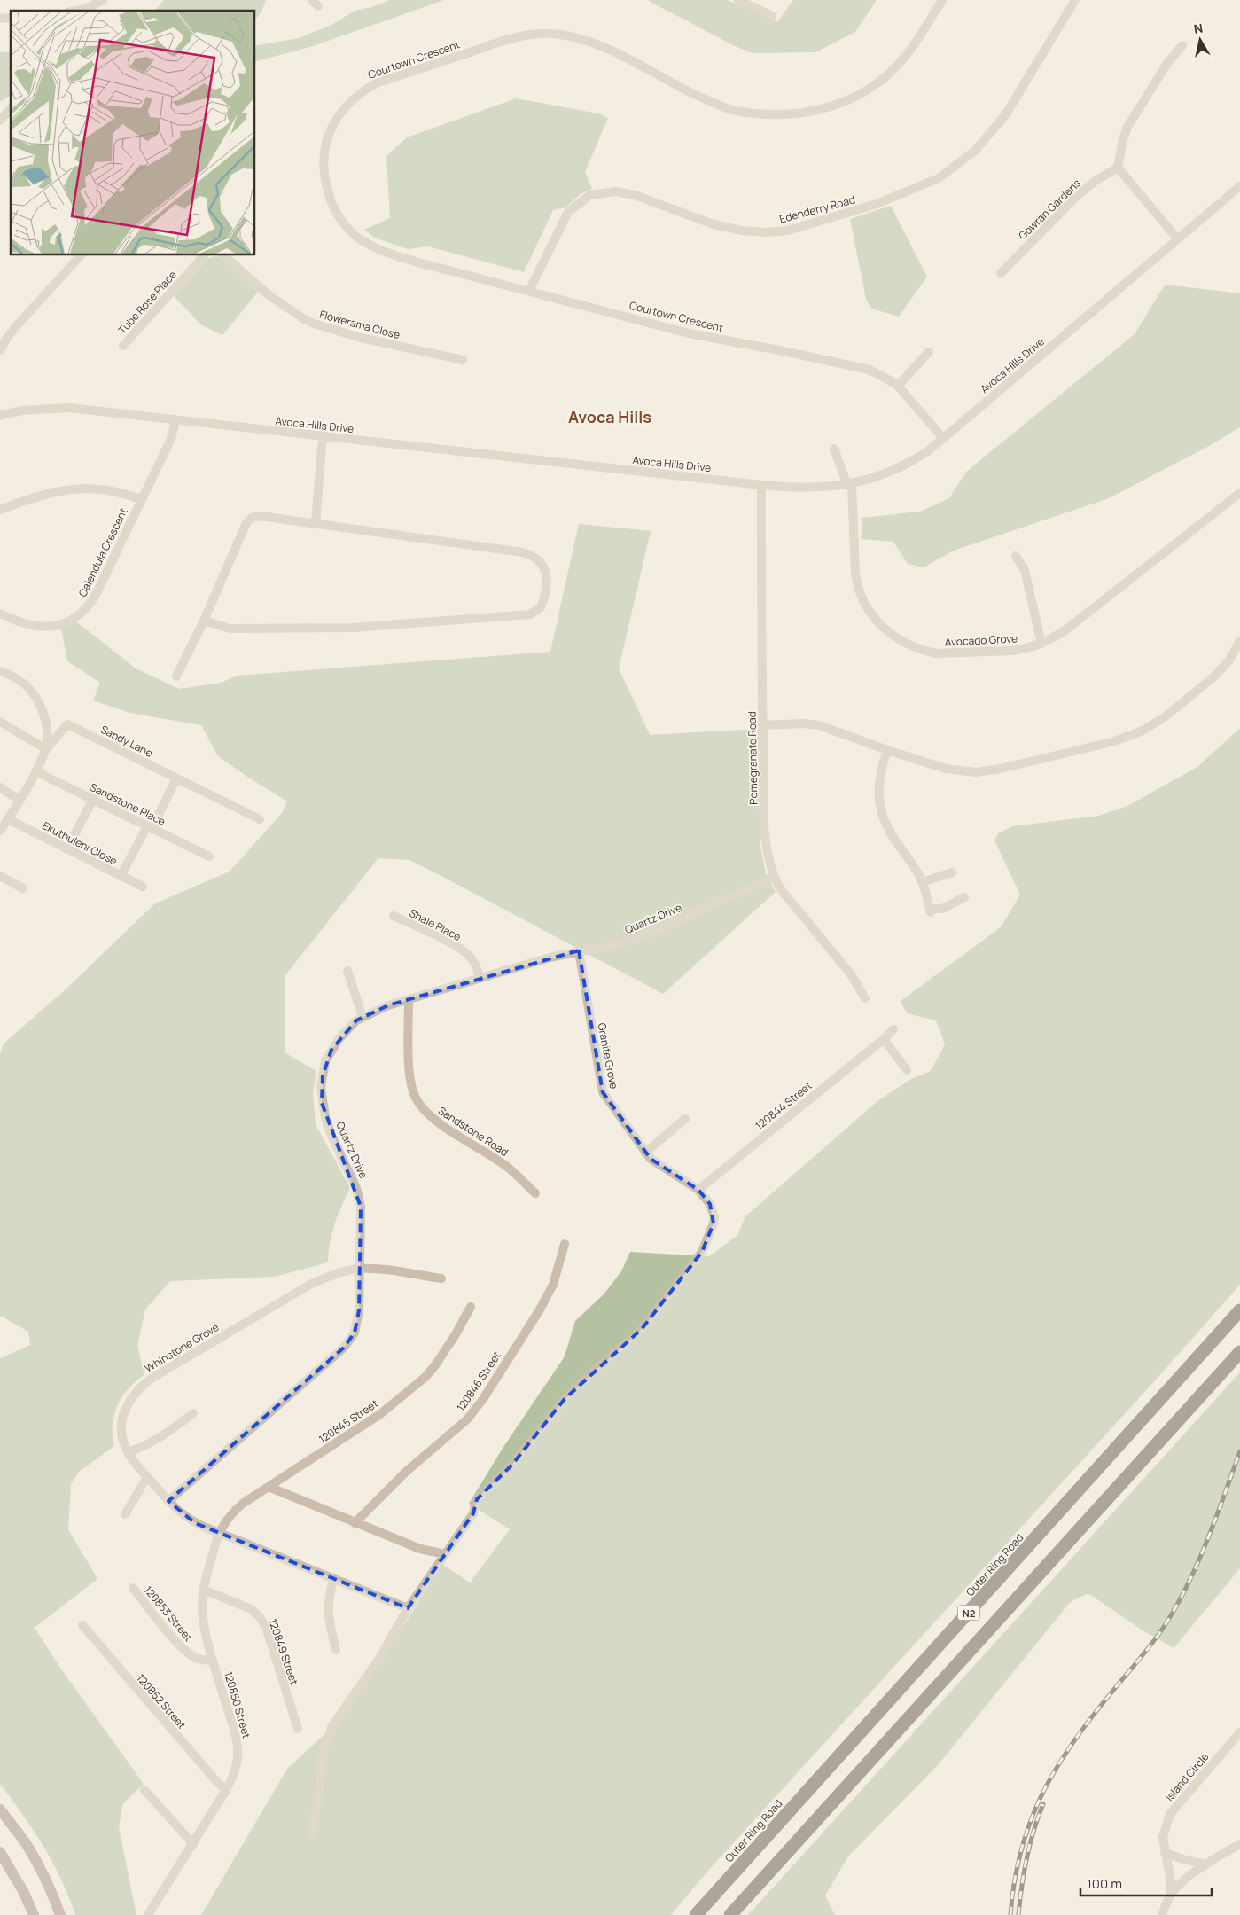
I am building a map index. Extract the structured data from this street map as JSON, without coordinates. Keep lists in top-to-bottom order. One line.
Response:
{"streets":{"highway":["Outer Ring Road","N2"],"street":["Courtown Crescent","Edenderry Road","Gowran Gardens","Tube Rose Place","Flowerama Close","Avoca Hills Drive","Calendula Crescent","Avocado Grove","Sandy Lane","Pomegranate Road","Sandstone Place","Ekuthuleni Close","Quartz Drive","Shale Place","Granite Grove","120844 Street","Sandstone Road","Whinstone Grove","120846 Street","120845 Street","120853 Street","120849 Street","120852 Street","120850 Street","Island Circle"]},"crossings":[["Courtown Crescent","Edenderry Road"],["Courtown Crescent","Avoca Hills Drive"],["Avoca Hills Drive","Calendula Crescent"],["Avoca Hills Drive","Avocado Grove"],["Avoca Hills Drive","Pomegranate Road"],["Pomegranate Road","Quartz Drive"],["Quartz Drive","Shale Place"],["Quartz Drive","Granite Grove"],["Quartz Drive","Sandstone Road"],["Quartz Drive","Whinstone Grove"],["Granite Grove","120844 Street"],["Whinstone Grove","120845 Street"],["Whinstone Grove","120850 Street"],["120845 Street","120850 Street"],["120853 Street","120850 Street"],["120849 Street","120850 Street"],["120852 Street","120850 Street"]],"districts":["Avoca Hills"],"scale_bar":"100 m","north":"top"}
